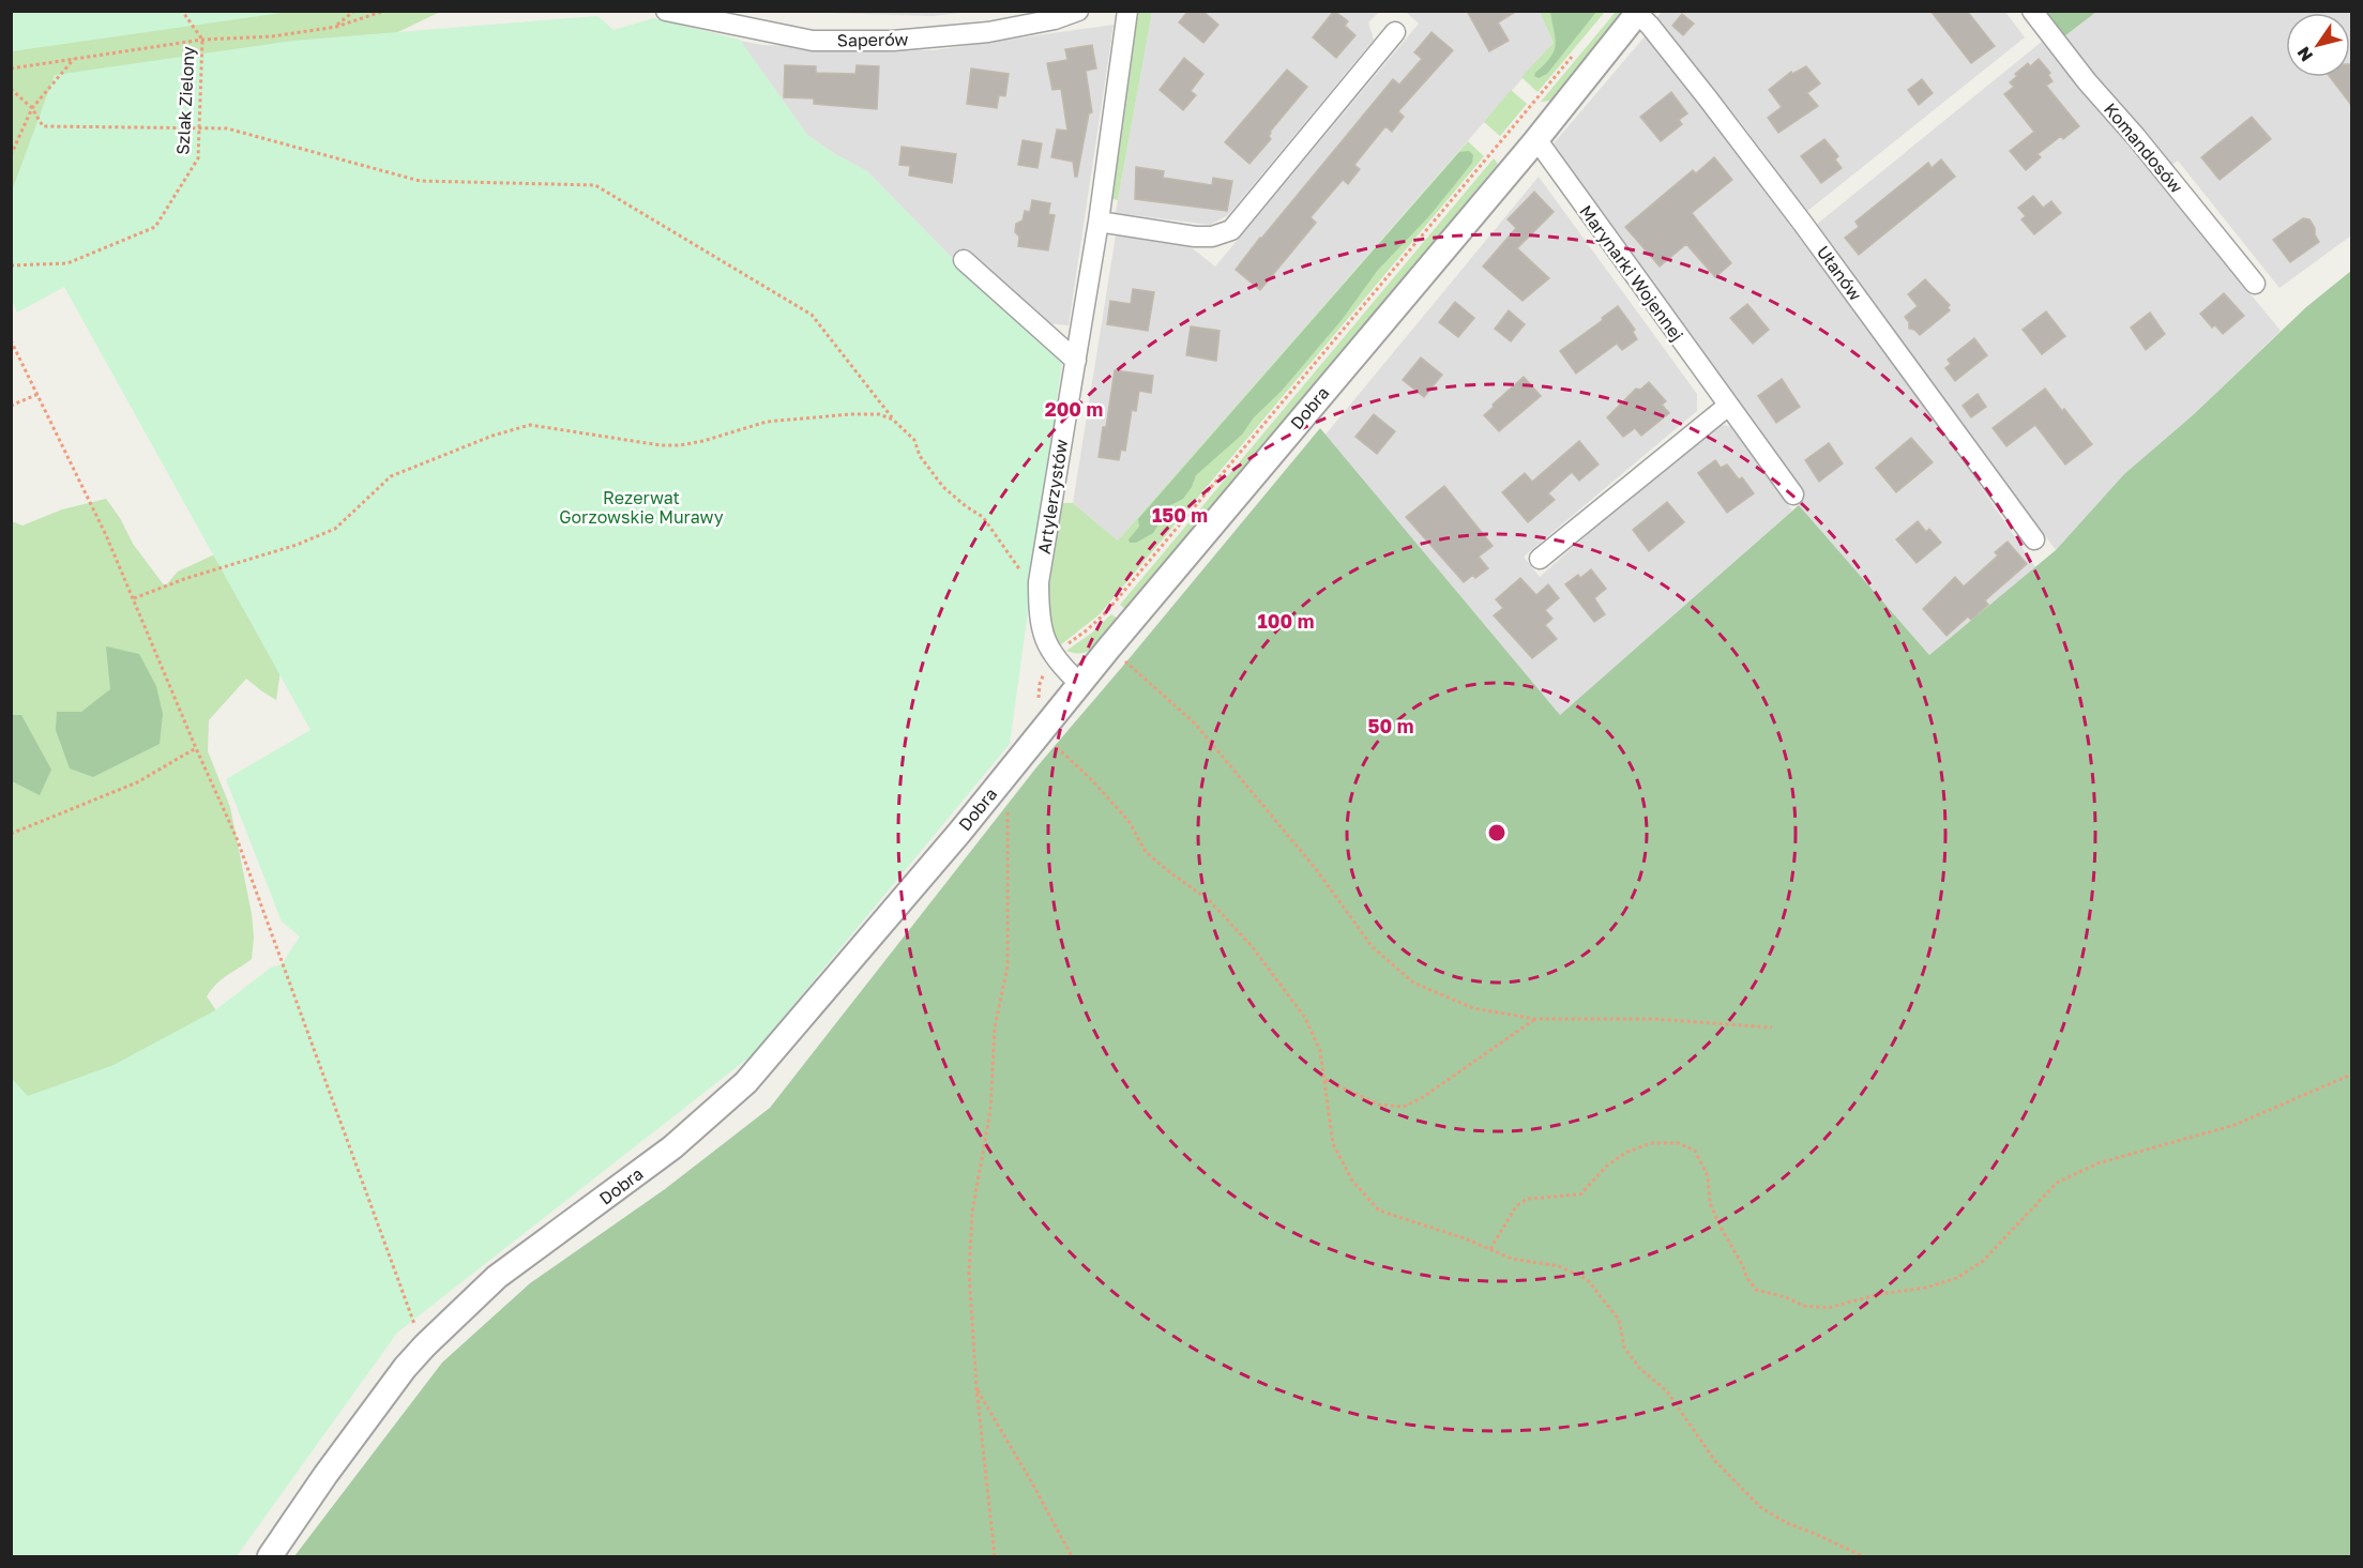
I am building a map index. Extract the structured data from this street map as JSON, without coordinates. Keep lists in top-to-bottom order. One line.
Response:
{"streets":{"street":["Saperów","Komandosów","Marynarki Wojennej","Ułanów","Dobra","Artylerzystów"],"path":["Szlak Zielony"]},"crossings":[["Marynarki Wojennej","Dobra"],["Ułanów","Dobra"],["Dobra","Artylerzystów"]],"parks":["Rezerwat Gorzowskie Murawy"],"north":"bottom left","rings":["200 m","150 m","100 m","50 m"]}
